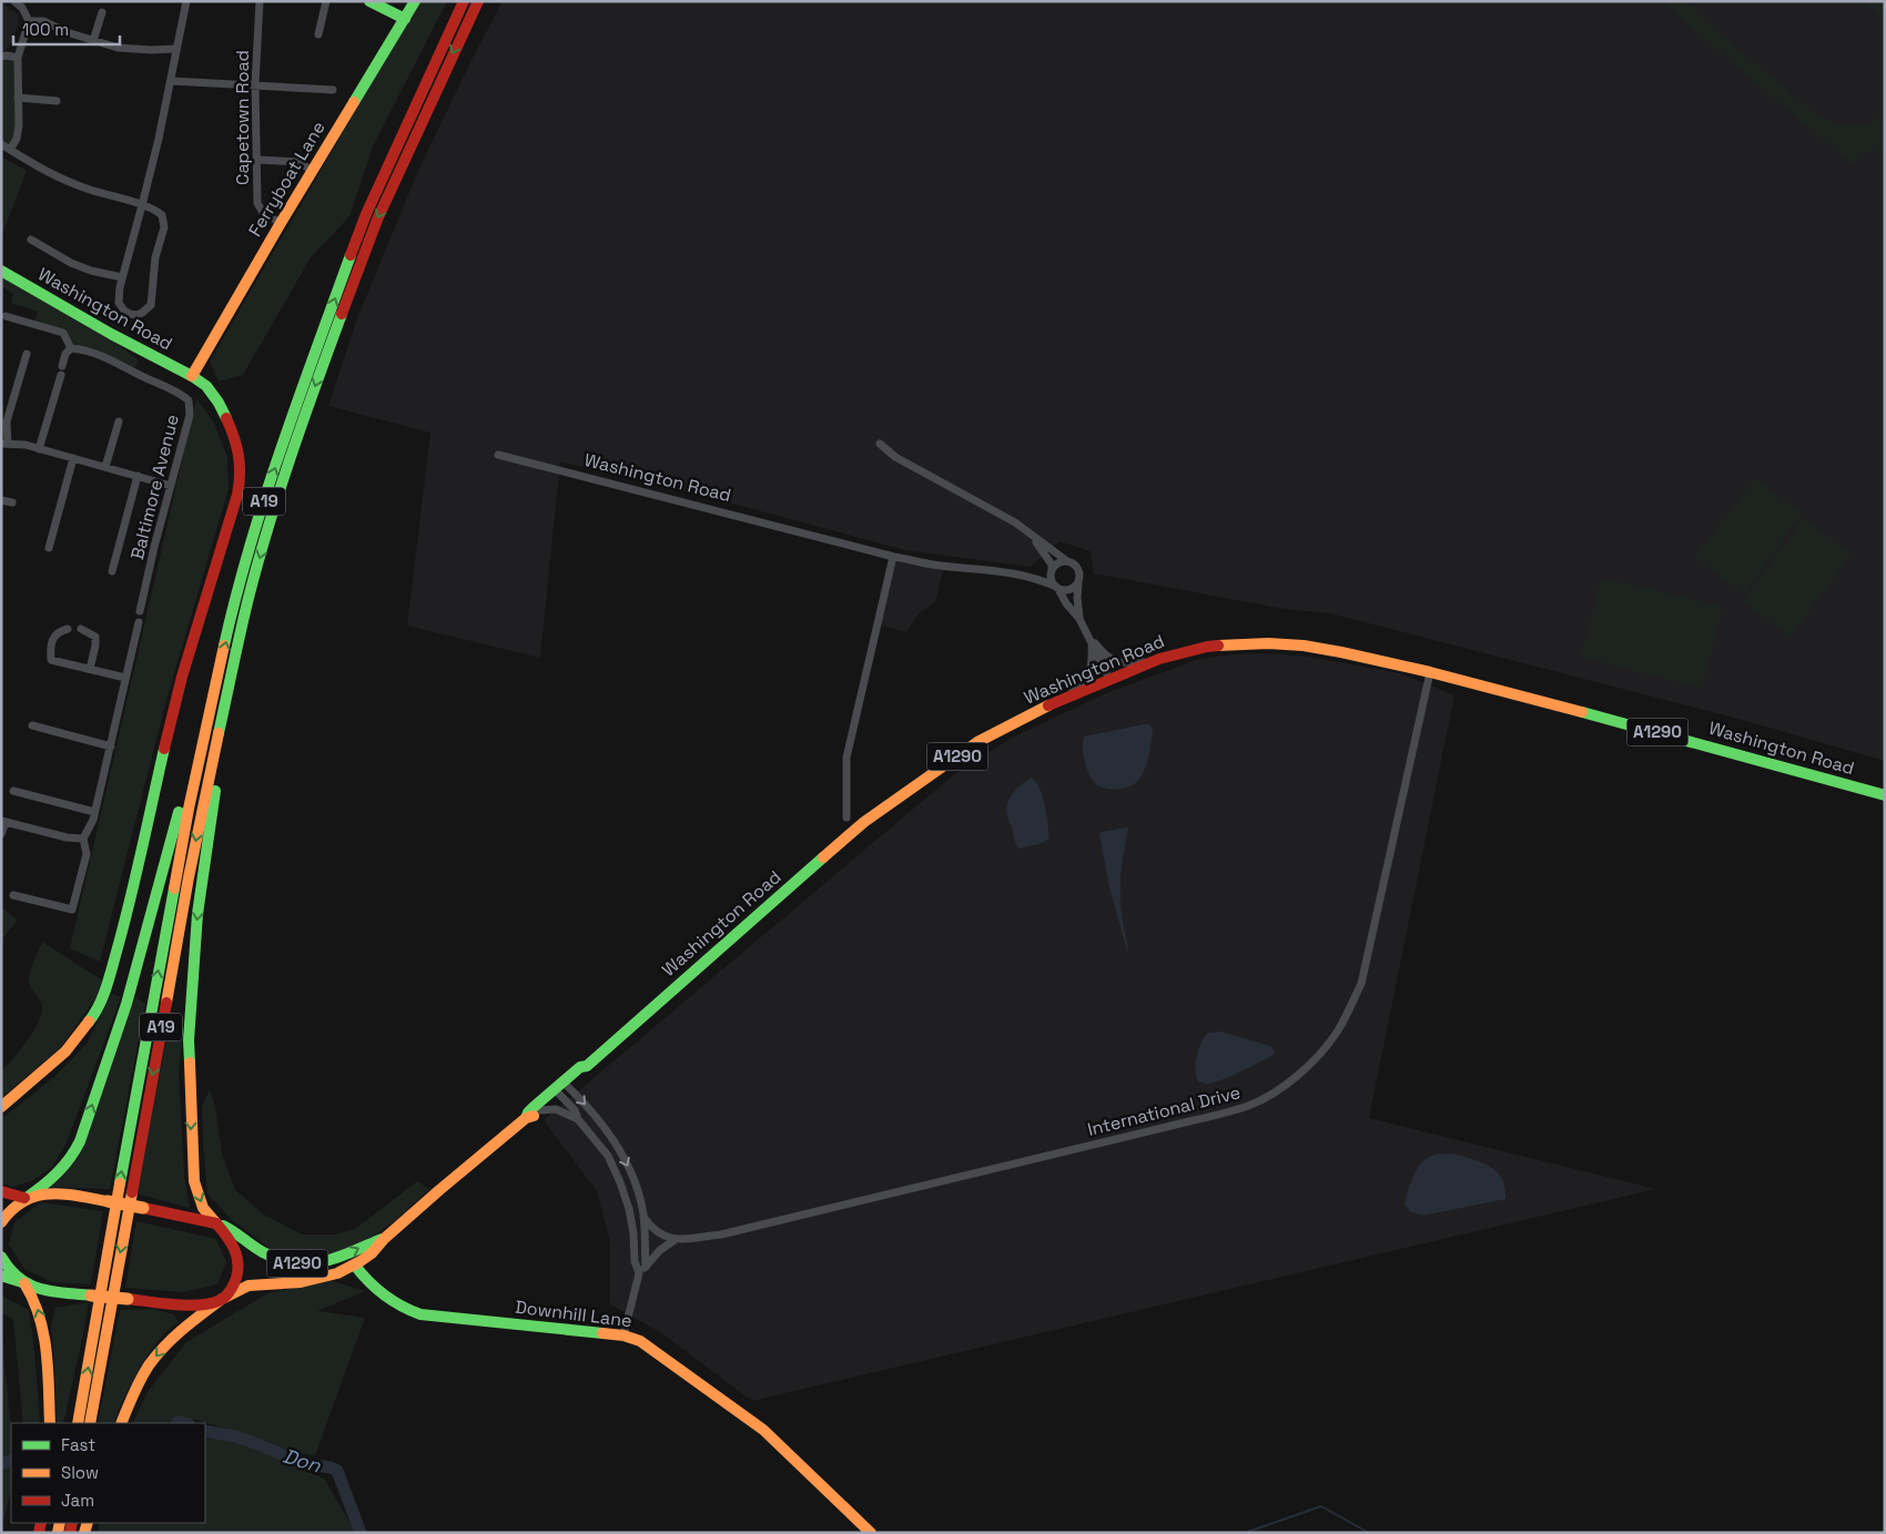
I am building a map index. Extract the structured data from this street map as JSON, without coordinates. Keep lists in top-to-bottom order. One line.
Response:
{"streets":{"main road":["Ferryboat Lane","Washington Road","A19","A1290","Downhill Lane"],"street":["Capetown Road","Baltimore Avenue","International Drive"]},"crossings":[["Capetown Road","Ferryboat Lane"],["Ferryboat Lane","Washington Road"],["Washington Road","A1290"],["Washington Road","International Drive"],["A1290","Downhill Lane"]],"water":["Don"],"legend":["Fast","Slow","Jam"],"scale_bar":"100 m"}
